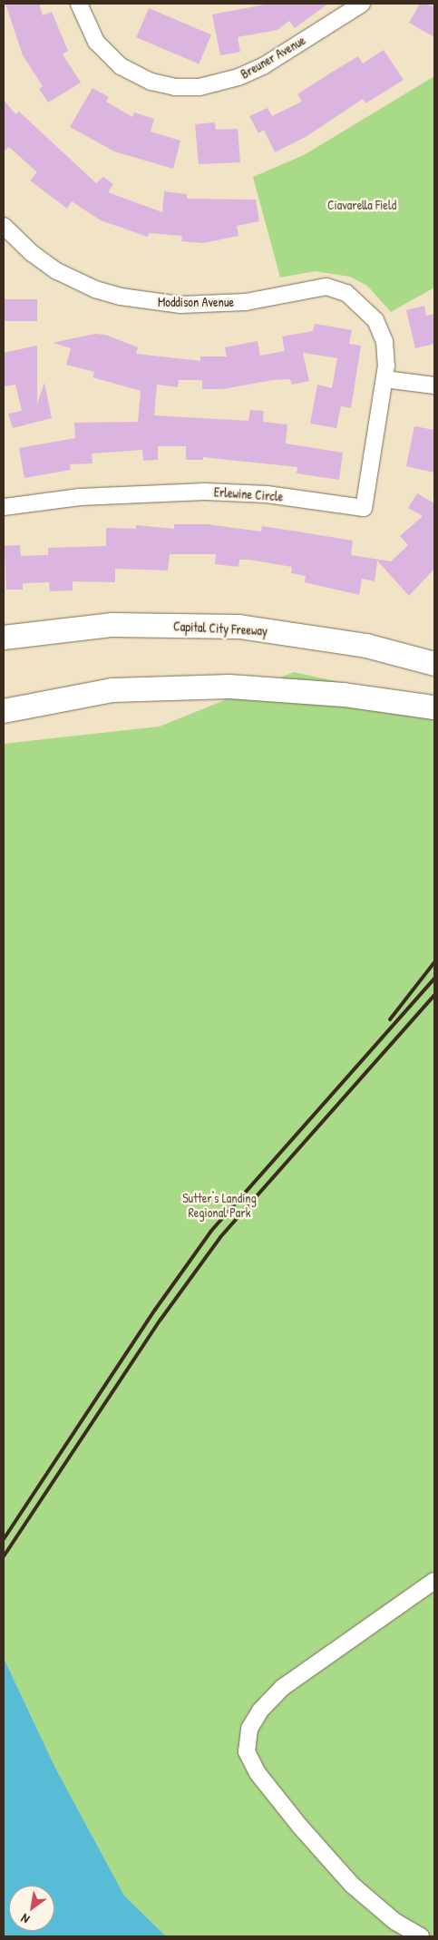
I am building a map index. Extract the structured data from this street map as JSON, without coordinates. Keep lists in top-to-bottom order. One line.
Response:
{"streets":{"highway":["Capital City Freeway"],"street":["Breuner Avenue","Moddison Avenue","Erlewine Circle"]},"crossings":[["Moddison Avenue","Erlewine Circle"]],"parks":["Ciavarella Field","Sutter's Landing Regional Park"],"north":"bottom left"}
